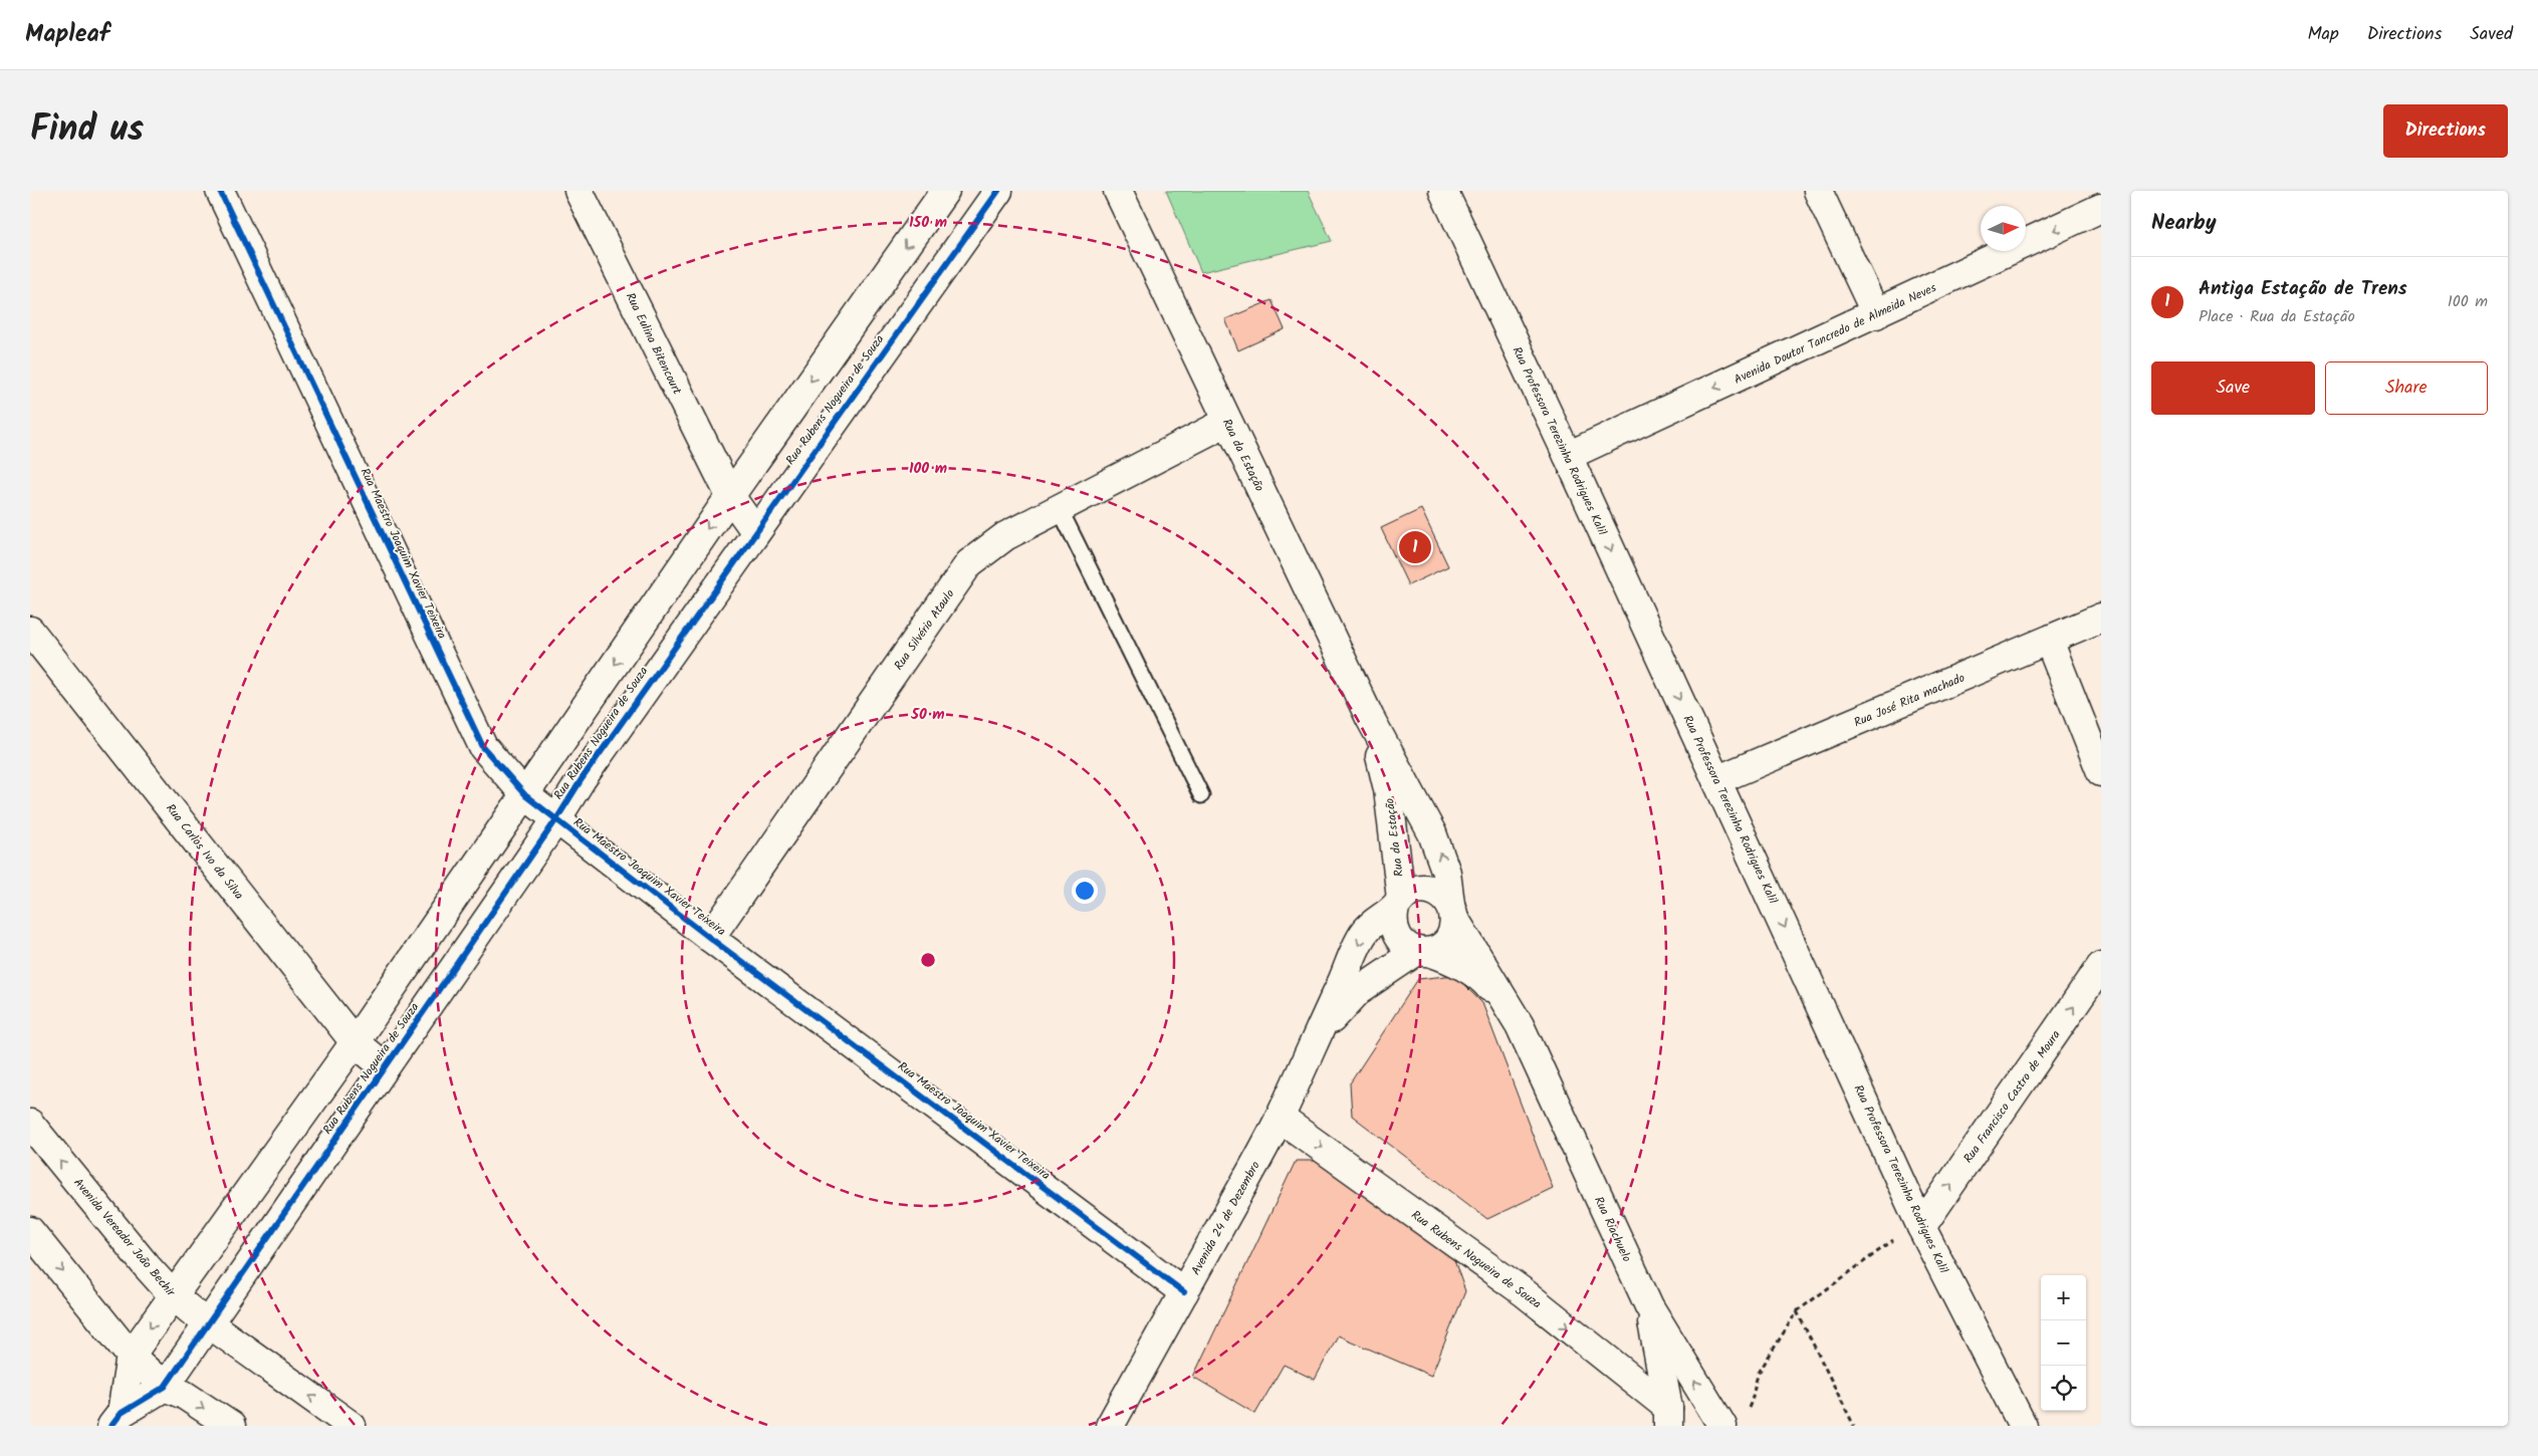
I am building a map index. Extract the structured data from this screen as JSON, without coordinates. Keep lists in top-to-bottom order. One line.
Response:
{"streets":{"street":["Avenida Doutor Tancredo de Almeida Neves","Rua Eulina Bitencourt","Rua Rubens Nogueira de Souza","Rua Professora Terezinha Rodrigues Kalil","Rua da Estação","Rua Maestro Joaquim Xavier Teixeira","Rua Silvério Ataulo","Rua José Rita machado","Rua Carlos Ivo da Silva","Rua Francisco Castro de Moura","Avenida 24 de Dezembro","Rua Riachuelo","Avenida Vereador João Bechir"]},"crossings":[["Avenida Doutor Tancredo de Almeida Neves","Rua Professora Terezinha Rodrigues Kalil"],["Rua Eulina Bitencourt","Rua Rubens Nogueira de Souza"],["Rua Rubens Nogueira de Souza","Rua Maestro Joaquim Xavier Teixeira"],["Rua Rubens Nogueira de Souza","Rua Carlos Ivo da Silva"],["Rua Rubens Nogueira de Souza","Avenida 24 de Dezembro"],["Rua Rubens Nogueira de Souza","Avenida Vereador João Bechir"],["Rua Professora Terezinha Rodrigues Kalil","Rua José Rita machado"],["Rua Professora Terezinha Rodrigues Kalil","Rua Francisco Castro de Moura"],["Rua da Estação","Rua Silvério Ataulo"],["Rua da Estação","Avenida 24 de Dezembro"],["Rua da Estação","Rua Riachuelo"],["Rua Maestro Joaquim Xavier Teixeira","Rua Silvério Ataulo"],["Rua Maestro Joaquim Xavier Teixeira","Avenida 24 de Dezembro"],["Avenida 24 de Dezembro","Rua Riachuelo"]],"one_way":["Avenida Doutor Tancredo de Almeida Neves","Rua Professora Terezinha Rodrigues Kalil","Rua Francisco Castro de Moura"],"north":"right","page":{"header":"Mapleaf","nav":["Map","Directions","Saved"],"title":"Find us","buttons":["Directions",["Save","Share"]],"heading":"Nearby","list":[{"mark":"1","name":"Antiga Estação de Trens","note":"Place · Rua da Estação","value":"100 m"}],"pins":"1","map_buttons":["+","−"]},"rings":["150 m","100 m","50 m"]}
